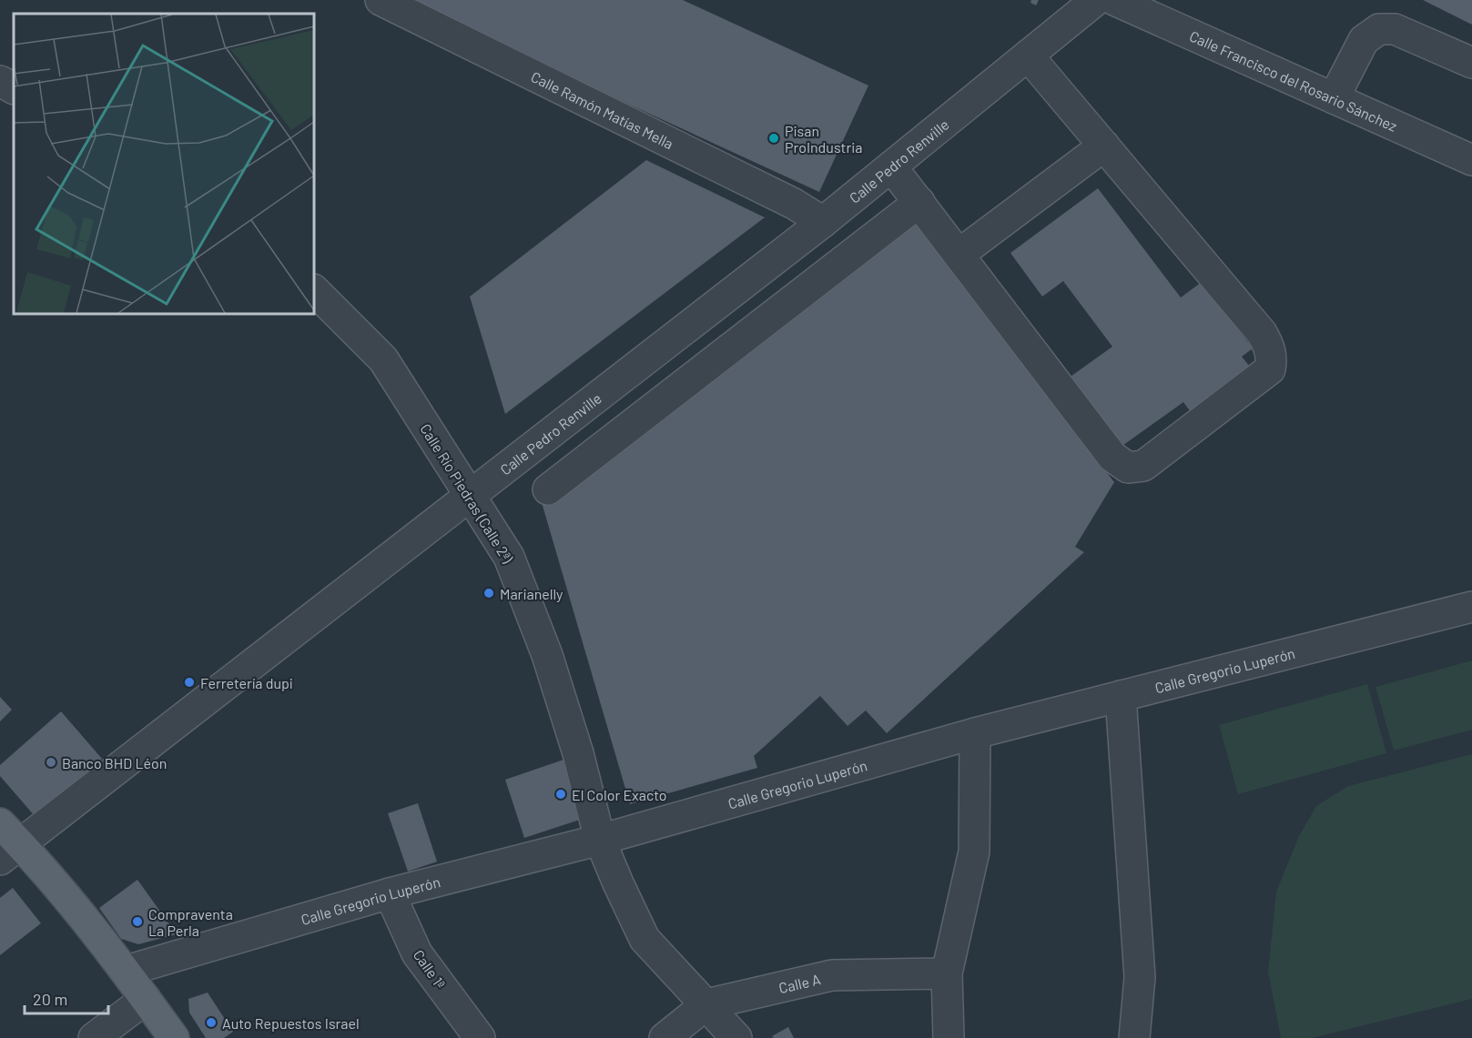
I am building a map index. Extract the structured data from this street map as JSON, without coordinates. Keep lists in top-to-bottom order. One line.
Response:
{"streets":{"street":["Calle Francisco del Rosario Sánchez","Calle Ramón Matías Mella","Calle Pedro Renville","Calle Río Piedras (Calle 2ª)","Calle Gregorio Luperón","Calle 1ª","Calle A"]},"crossings":[["Calle Ramón Matías Mella","Calle Pedro Renville"],["Calle Pedro Renville","Calle Río Piedras (Calle 2ª)"],["Calle Río Piedras (Calle 2ª)","Calle Gregorio Luperón"],["Calle Río Piedras (Calle 2ª)","Calle A"],["Calle Gregorio Luperón","Calle 1ª"]],"places":["Pisan ProIndustria","Marianelly","Ferretería dupi","Banco BHD Léon","El Color Exacto","Compraventa La Perla","Auto Repuestos Israel"],"scale_bar":"20 m"}
